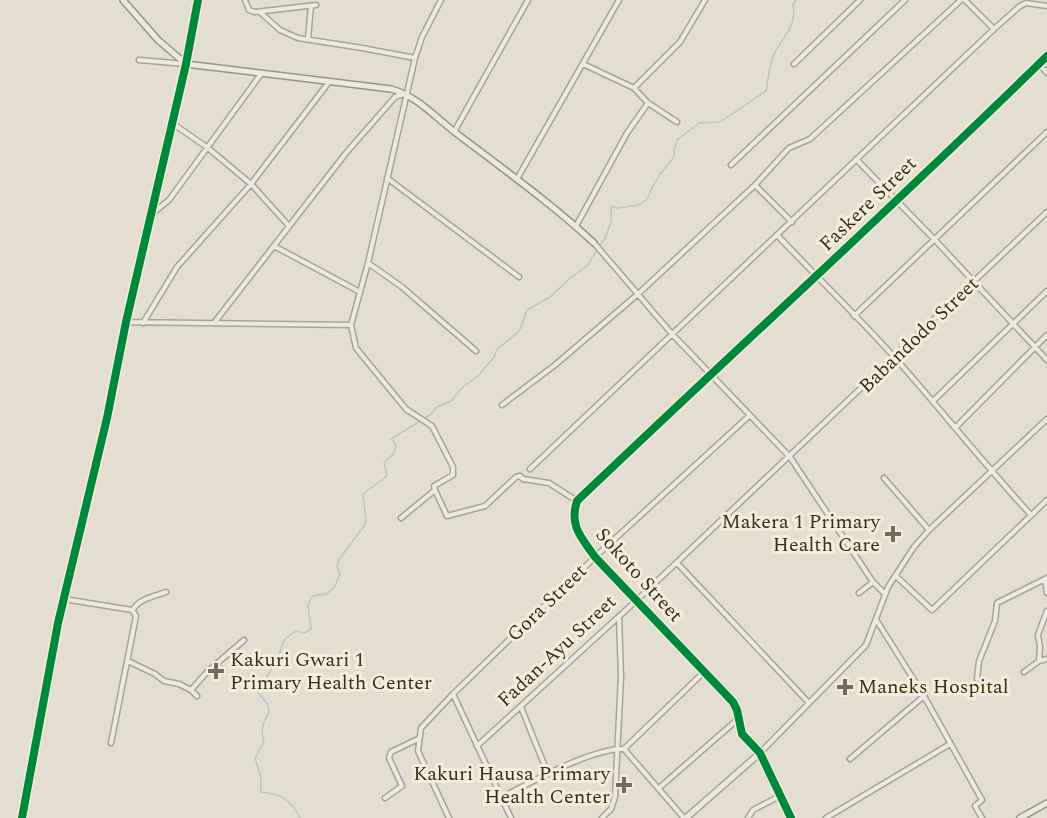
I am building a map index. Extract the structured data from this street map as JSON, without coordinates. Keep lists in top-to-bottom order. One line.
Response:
{"streets":{"street":["Faskere Street","Babandodo Street","Sokoto Street","Gora Street","Fadan-Ayu Street"]},"crossings":[["Babandodo Street","Fadan-Ayu Street"],["Sokoto Street","Gora Street"],["Sokoto Street","Fadan-Ayu Street"]],"places":{"health":["Makera 1 Primary Health Care","Kakuri Gwari 1 Primary Health Center","Maneks Hospital","Kakuri Hausa Primary Health Center"]}}
